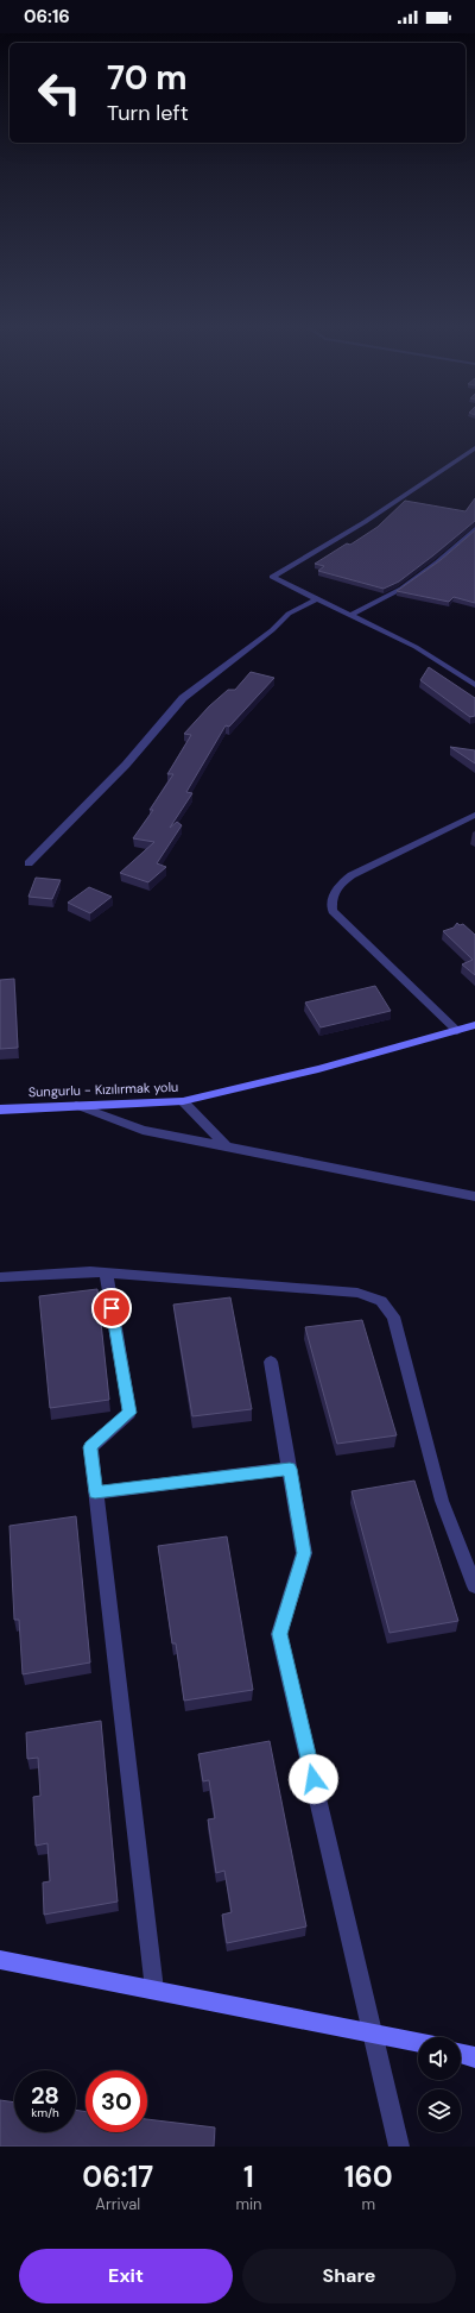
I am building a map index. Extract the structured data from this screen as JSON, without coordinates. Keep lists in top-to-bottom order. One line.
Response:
{"streets":{"main road":["Sungurlu - Kızılırmak yolu"]},"page":{"status":"06:16","turn":["70 m","Turn left"],"speed":"28 km/h","limit":"30","eta":["06:17","Arrival","1","min","160","m"],"buttons":["Exit","Share"]}}
